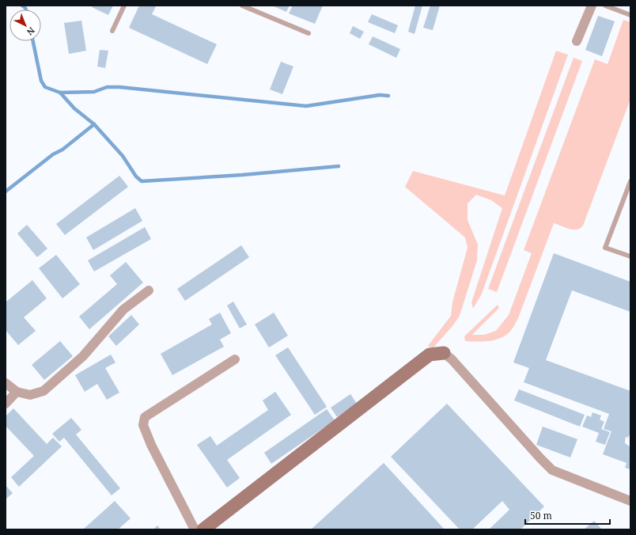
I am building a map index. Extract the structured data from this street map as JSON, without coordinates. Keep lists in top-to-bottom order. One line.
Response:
{"scale_bar":"50 m","north":"bottom right"}
